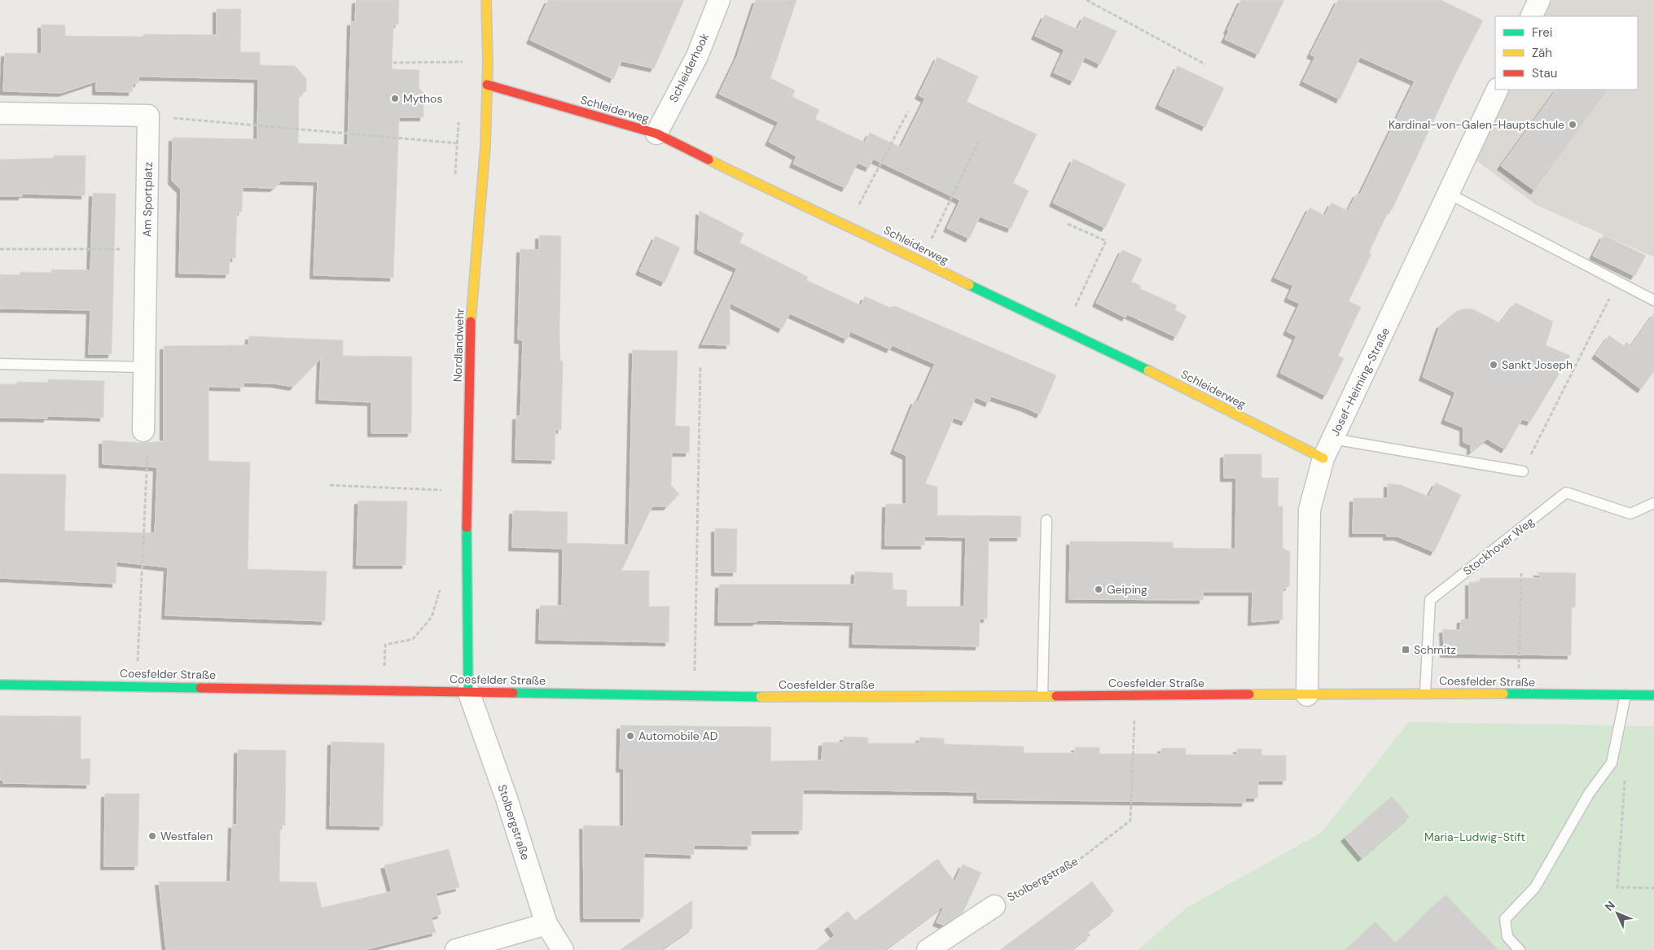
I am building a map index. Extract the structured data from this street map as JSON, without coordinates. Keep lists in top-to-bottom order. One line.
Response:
{"streets":{"street":["Schleiderhook","Schleiderweg","Am Sportplatz","Nordlandwehr","Josef-Heiming-Straße","Coesfelder Straße","Stolbergstraße"],"lane":["Stockhover Weg"]},"crossings":[["Schleiderhook","Schleiderweg"],["Schleiderweg","Nordlandwehr"],["Schleiderweg","Josef-Heiming-Straße"],["Nordlandwehr","Coesfelder Straße"],["Nordlandwehr","Stolbergstraße"],["Josef-Heiming-Straße","Coesfelder Straße"],["Stockhover Weg","Coesfelder Straße"],["Coesfelder Straße","Stolbergstraße"]],"parks":["Maria-Ludwig-Stift"],"places":{"other":["Mythos","Kardinal-von-Galen-Hauptschule","Sankt Joseph","Geiping","Automobile AD","Westfalen"],"transit":["Schmitz"]},"legend":["Frei","Zäh","Stau"],"north":"top left"}
